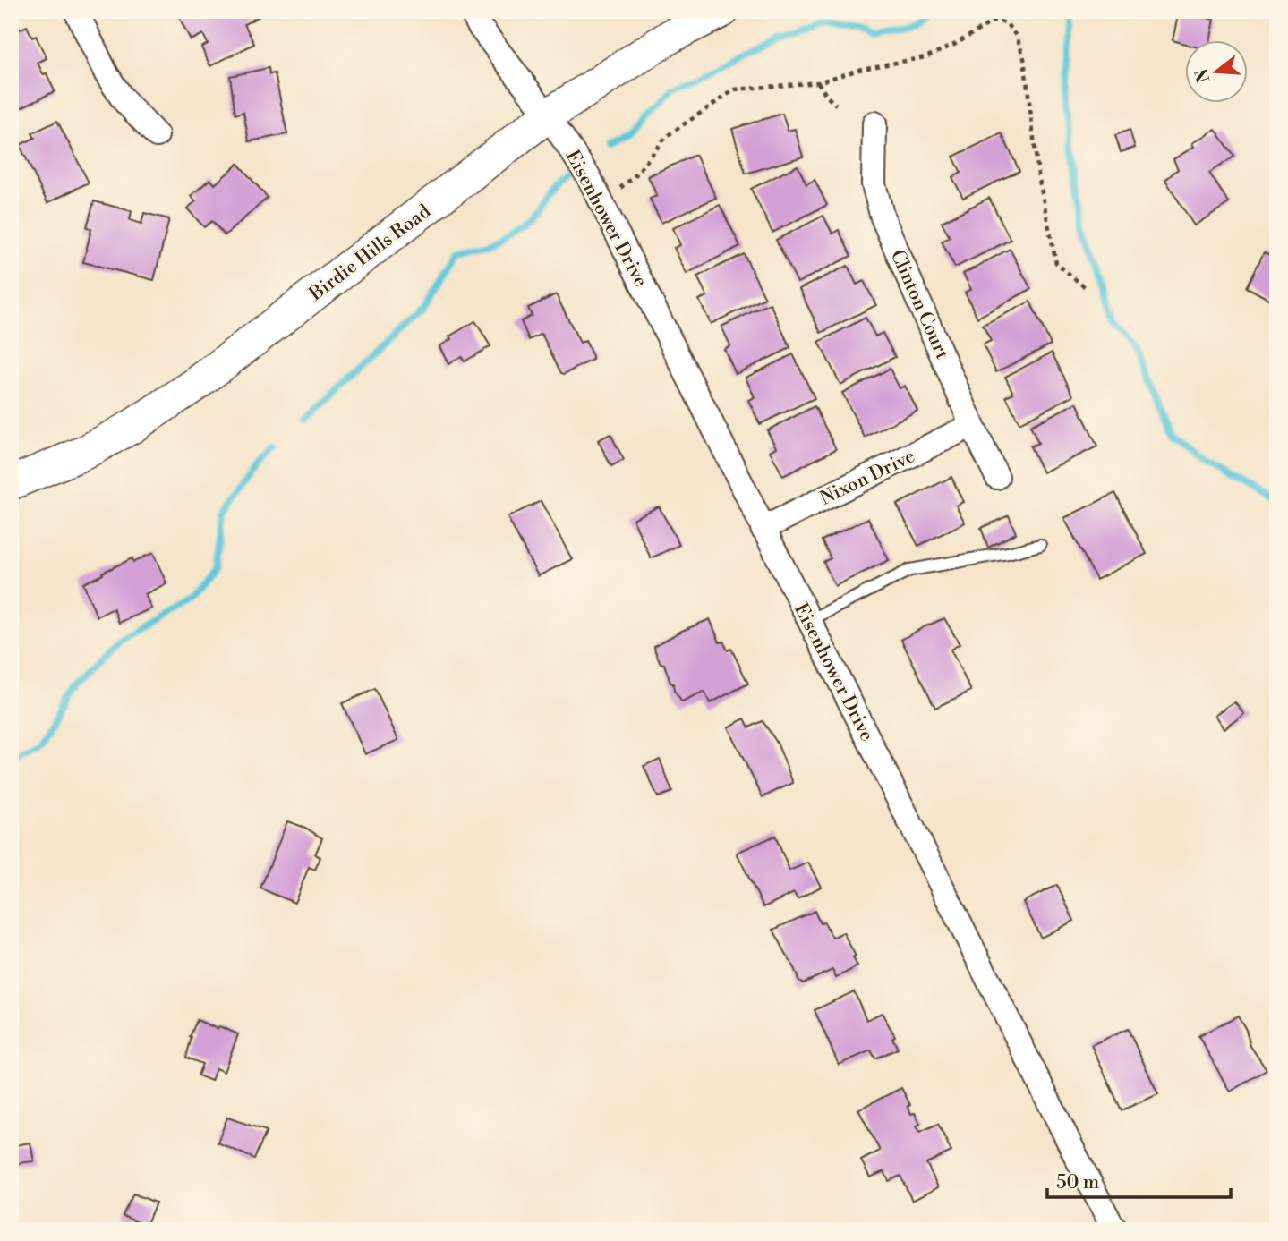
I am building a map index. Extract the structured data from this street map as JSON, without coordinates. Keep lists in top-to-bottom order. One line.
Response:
{"streets":{"main road":["Birdie Hills Road"],"street":["Eisenhower Drive","Clinton Court","Nixon Drive"]},"crossings":[["Eisenhower Drive","Birdie Hills Road"],["Eisenhower Drive","Nixon Drive"],["Clinton Court","Nixon Drive"]],"scale_bar":"50 m","north":"left"}
